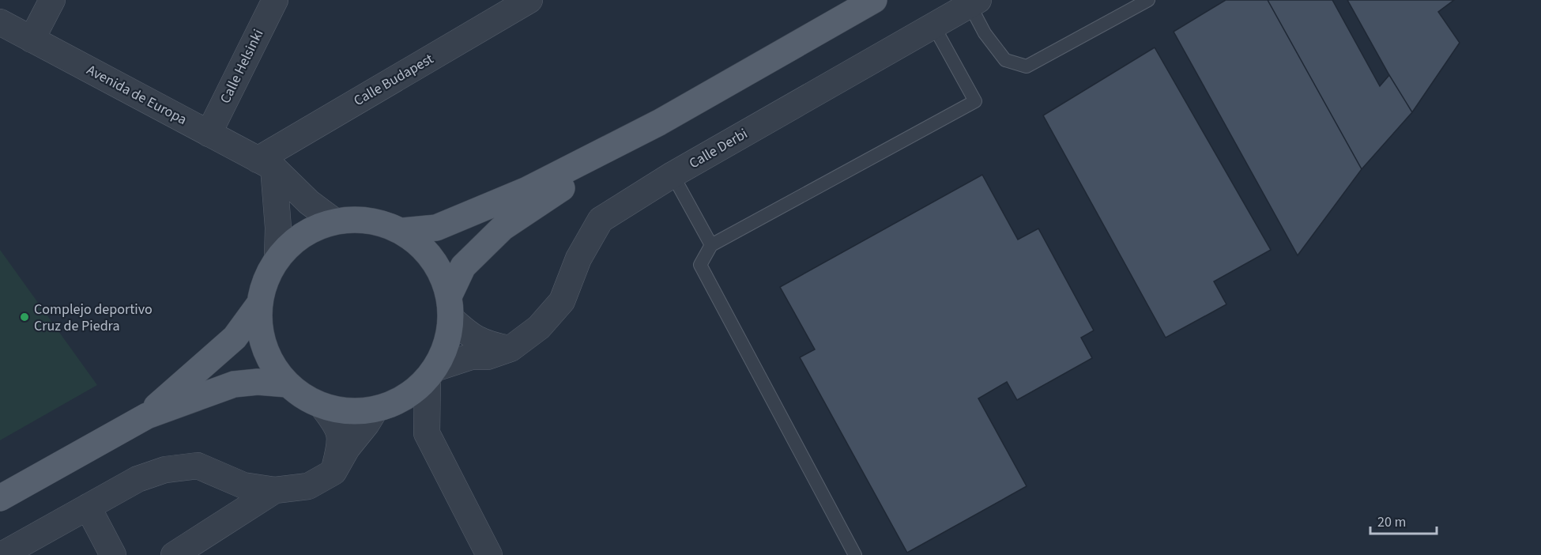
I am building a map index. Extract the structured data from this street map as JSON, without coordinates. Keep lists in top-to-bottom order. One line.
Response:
{"streets":{"street":["Calle Helsinki","Calle Budapest","Avenida de Europa","Calle Derbi"]},"crossings":[["Calle Helsinki","Avenida de Europa"],["Calle Budapest","Avenida de Europa"]],"places":["Complejo deportivo Cruz de Piedra"],"scale_bar":"20 m"}
